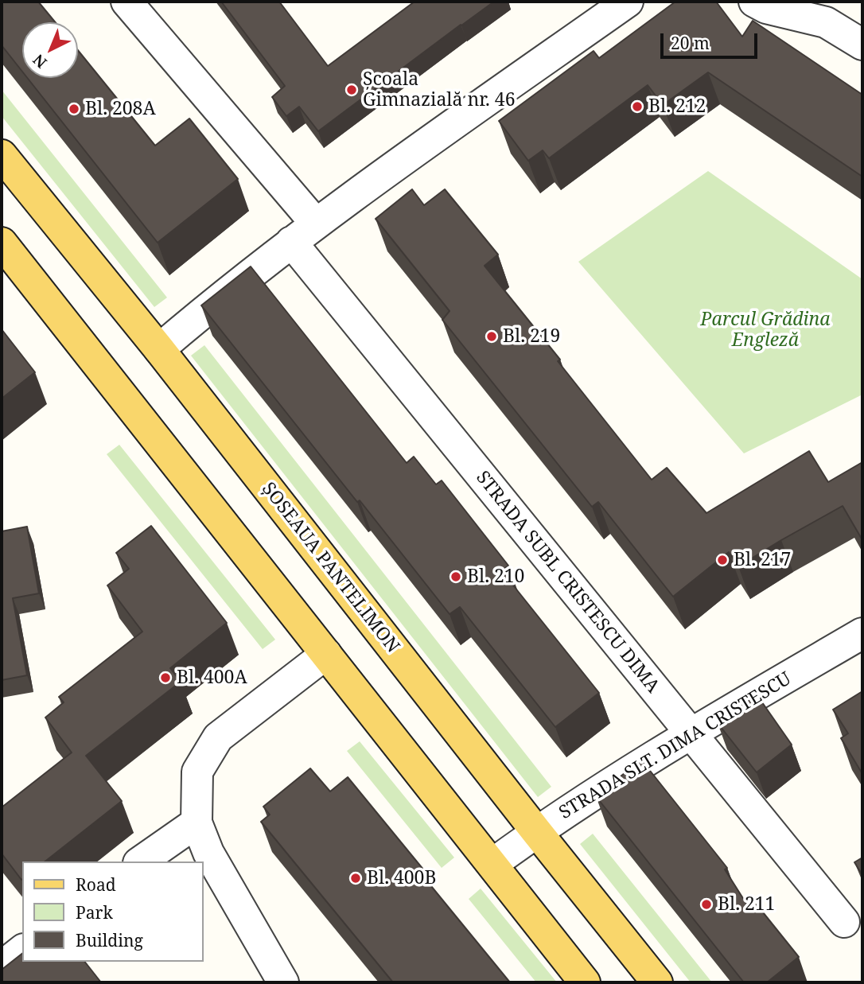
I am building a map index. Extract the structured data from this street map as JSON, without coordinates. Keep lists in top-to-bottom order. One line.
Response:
{"streets":{"main road":["ȘOSEAUA PANTELIMON"],"street":["STRADA SUBL CRISTESCU DIMA","STRADA SLT. DIMA CRISTESCU"]},"crossings":[["ȘOSEAUA PANTELIMON","STRADA SLT. DIMA CRISTESCU"],["STRADA SUBL CRISTESCU DIMA","STRADA SLT. DIMA CRISTESCU"]],"parks":["Parcul Grădina Engleză"],"places":["Școala Gimnazială nr. 46","Bl. 212","Bl. 208A","Bl. 219","Bl. 217","Bl. 210","Bl. 400A","Bl. 400B","Bl. 211"],"legend":["Road","Park","Building"],"scale_bar":"20 m","north":"bottom left"}
